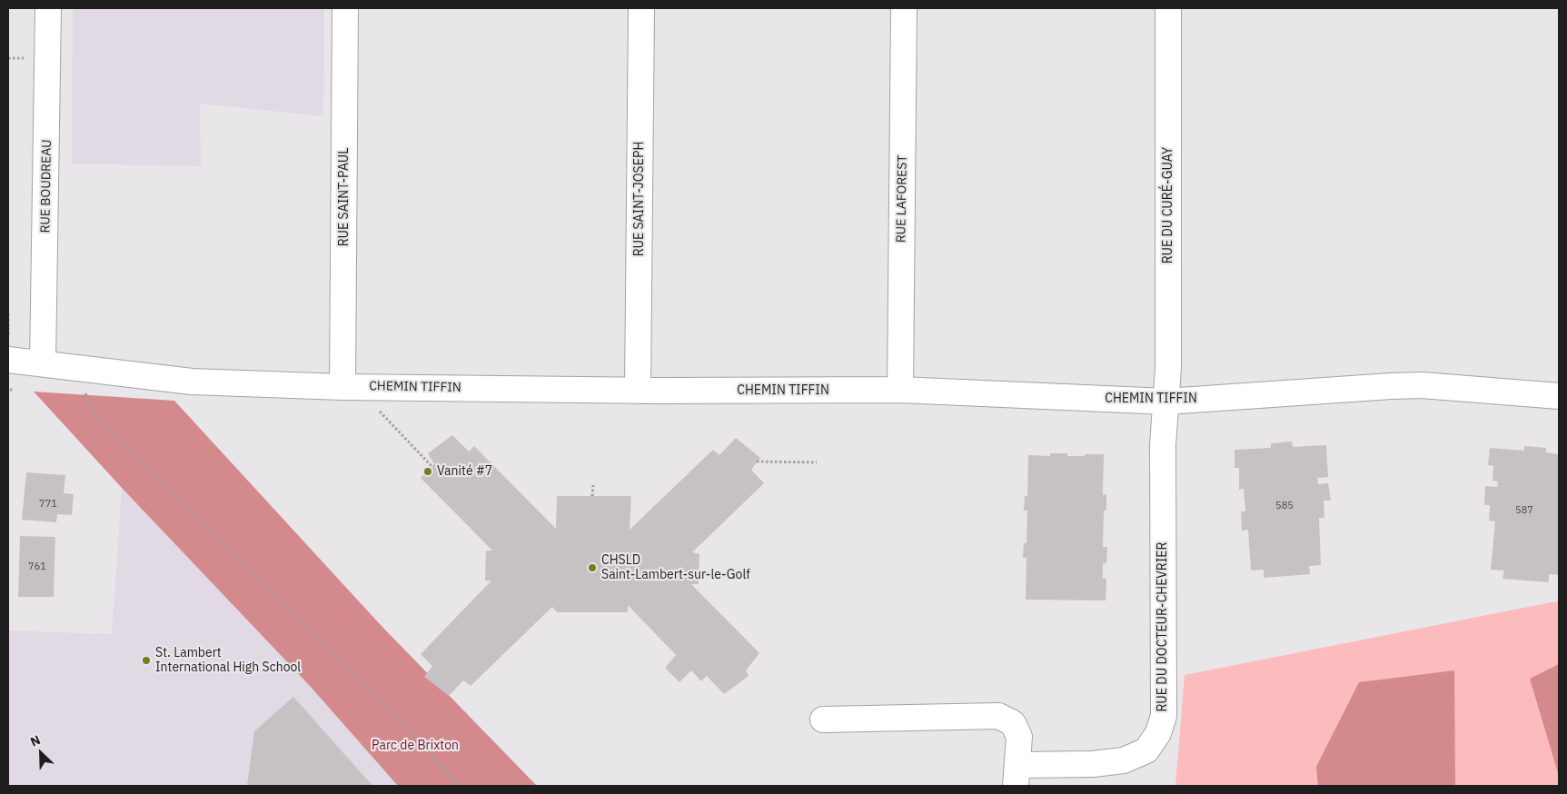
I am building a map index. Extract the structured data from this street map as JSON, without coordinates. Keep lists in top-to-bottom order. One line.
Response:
{"streets":{"street":["RUE BOUDREAU","RUE SAINT-PAUL","RUE SAINT-JOSEPH","RUE LAFOREST","RUE DU CURÉ-GUAY","CHEMIN TIFFIN","RUE DU DOCTEUR-CHEVRIER"]},"crossings":[["RUE BOUDREAU","CHEMIN TIFFIN"],["RUE SAINT-PAUL","CHEMIN TIFFIN"],["RUE SAINT-JOSEPH","CHEMIN TIFFIN"],["RUE LAFOREST","CHEMIN TIFFIN"],["RUE DU CURÉ-GUAY","CHEMIN TIFFIN"],["RUE DU CURÉ-GUAY","RUE DU DOCTEUR-CHEVRIER"],["CHEMIN TIFFIN","RUE DU DOCTEUR-CHEVRIER"]],"parks":["Parc de Brixton"],"places":["Vanité #7","CHSLD Saint-Lambert-sur-le-Golf","St. Lambert International High School"],"house_numbers":["771","585","587","761"],"north":"top left"}
